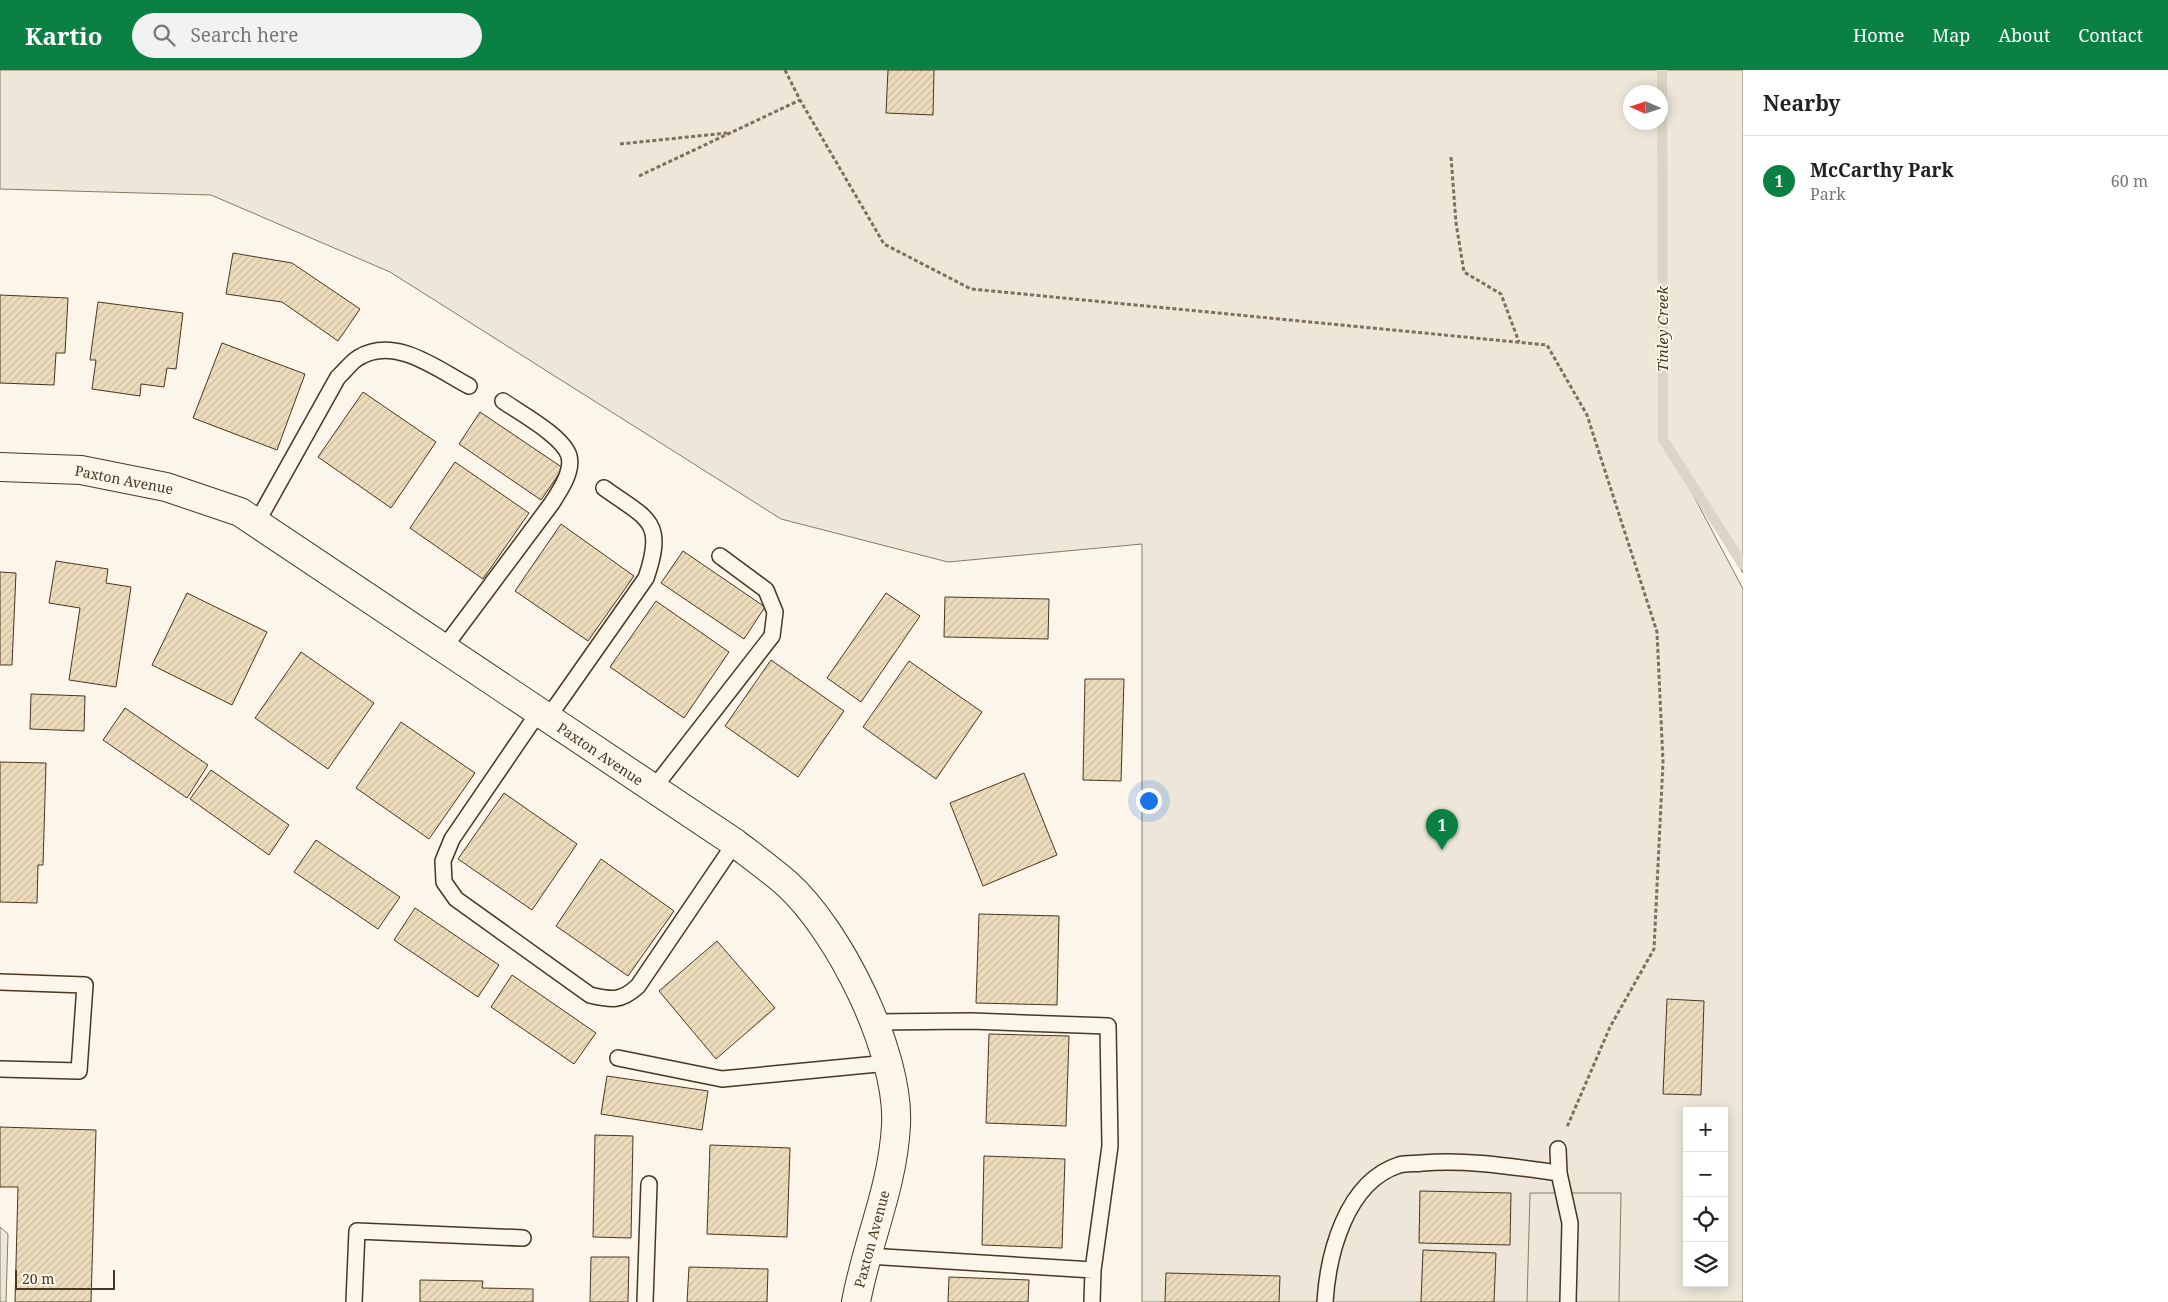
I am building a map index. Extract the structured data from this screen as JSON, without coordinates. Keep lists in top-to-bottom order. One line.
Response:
{"streets":{"street":["Paxton Avenue"]},"water":["Tinley Creek"],"scale_bar":"20 m","north":"left","page":{"header":"Kartio","search":"Search here","nav":["Home","Map","About","Contact"],"heading":"Nearby","list":[{"mark":"1","name":"McCarthy Park","note":"Park","value":"60 m"}],"pins":"1","map_buttons":["+","−"],"scale":"20 m"}}
